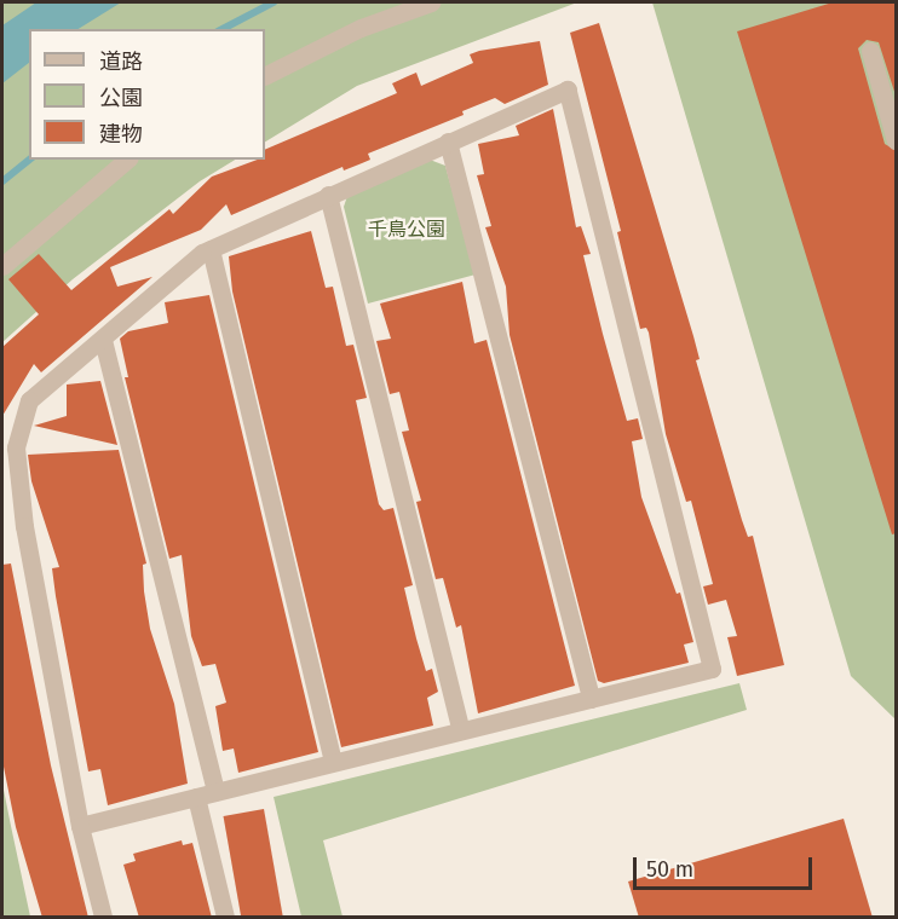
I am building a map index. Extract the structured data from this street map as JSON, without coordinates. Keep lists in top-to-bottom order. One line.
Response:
{"parks":["千鳥公園"],"legend":["道路","公園","建物"],"scale_bar":"50 m"}
